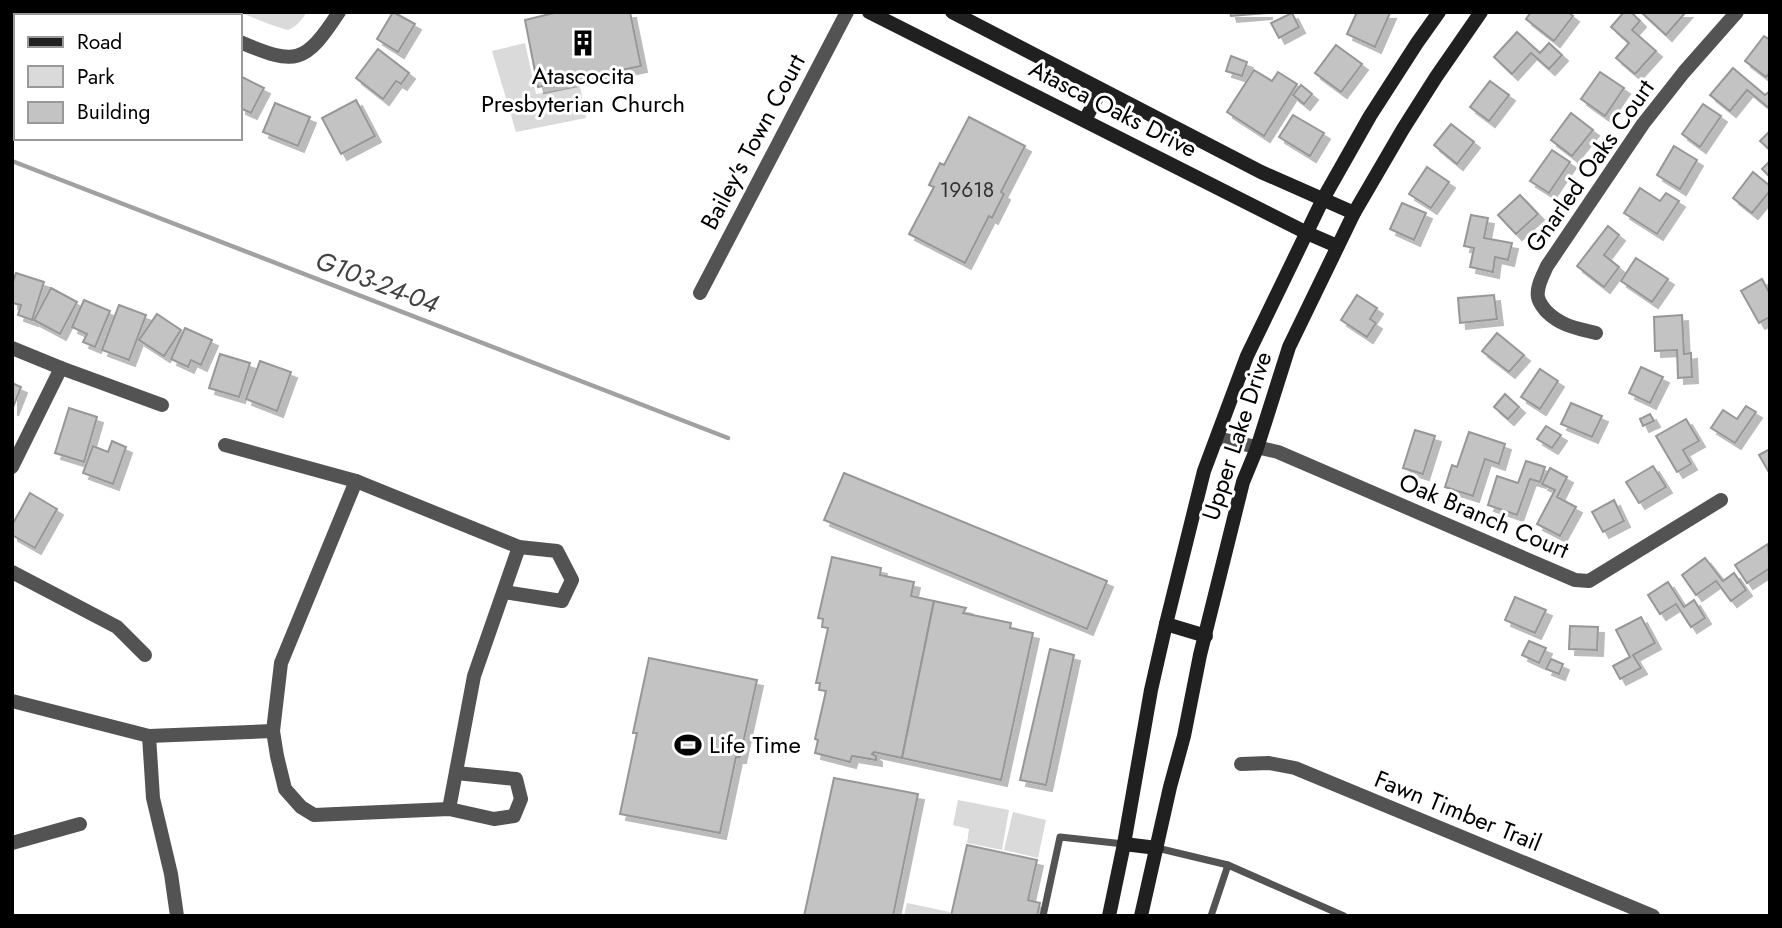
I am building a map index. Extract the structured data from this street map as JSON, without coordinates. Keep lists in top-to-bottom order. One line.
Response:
{"streets":{"street":["Atasca Oaks Drive","Bailey's Town Court","Gnarled Oaks Court","Upper Lake Drive","Oak Branch Court","Fawn Timber Trail"]},"crossings":[["Atasca Oaks Drive","Upper Lake Drive"],["Upper Lake Drive","Oak Branch Court"]],"water":["G103-24-04"],"places":{"building":["Atascocita Presbyterian Church"],"sports":["Life Time"]},"house_numbers":["19618"],"legend":["Road","Park","Building"]}
